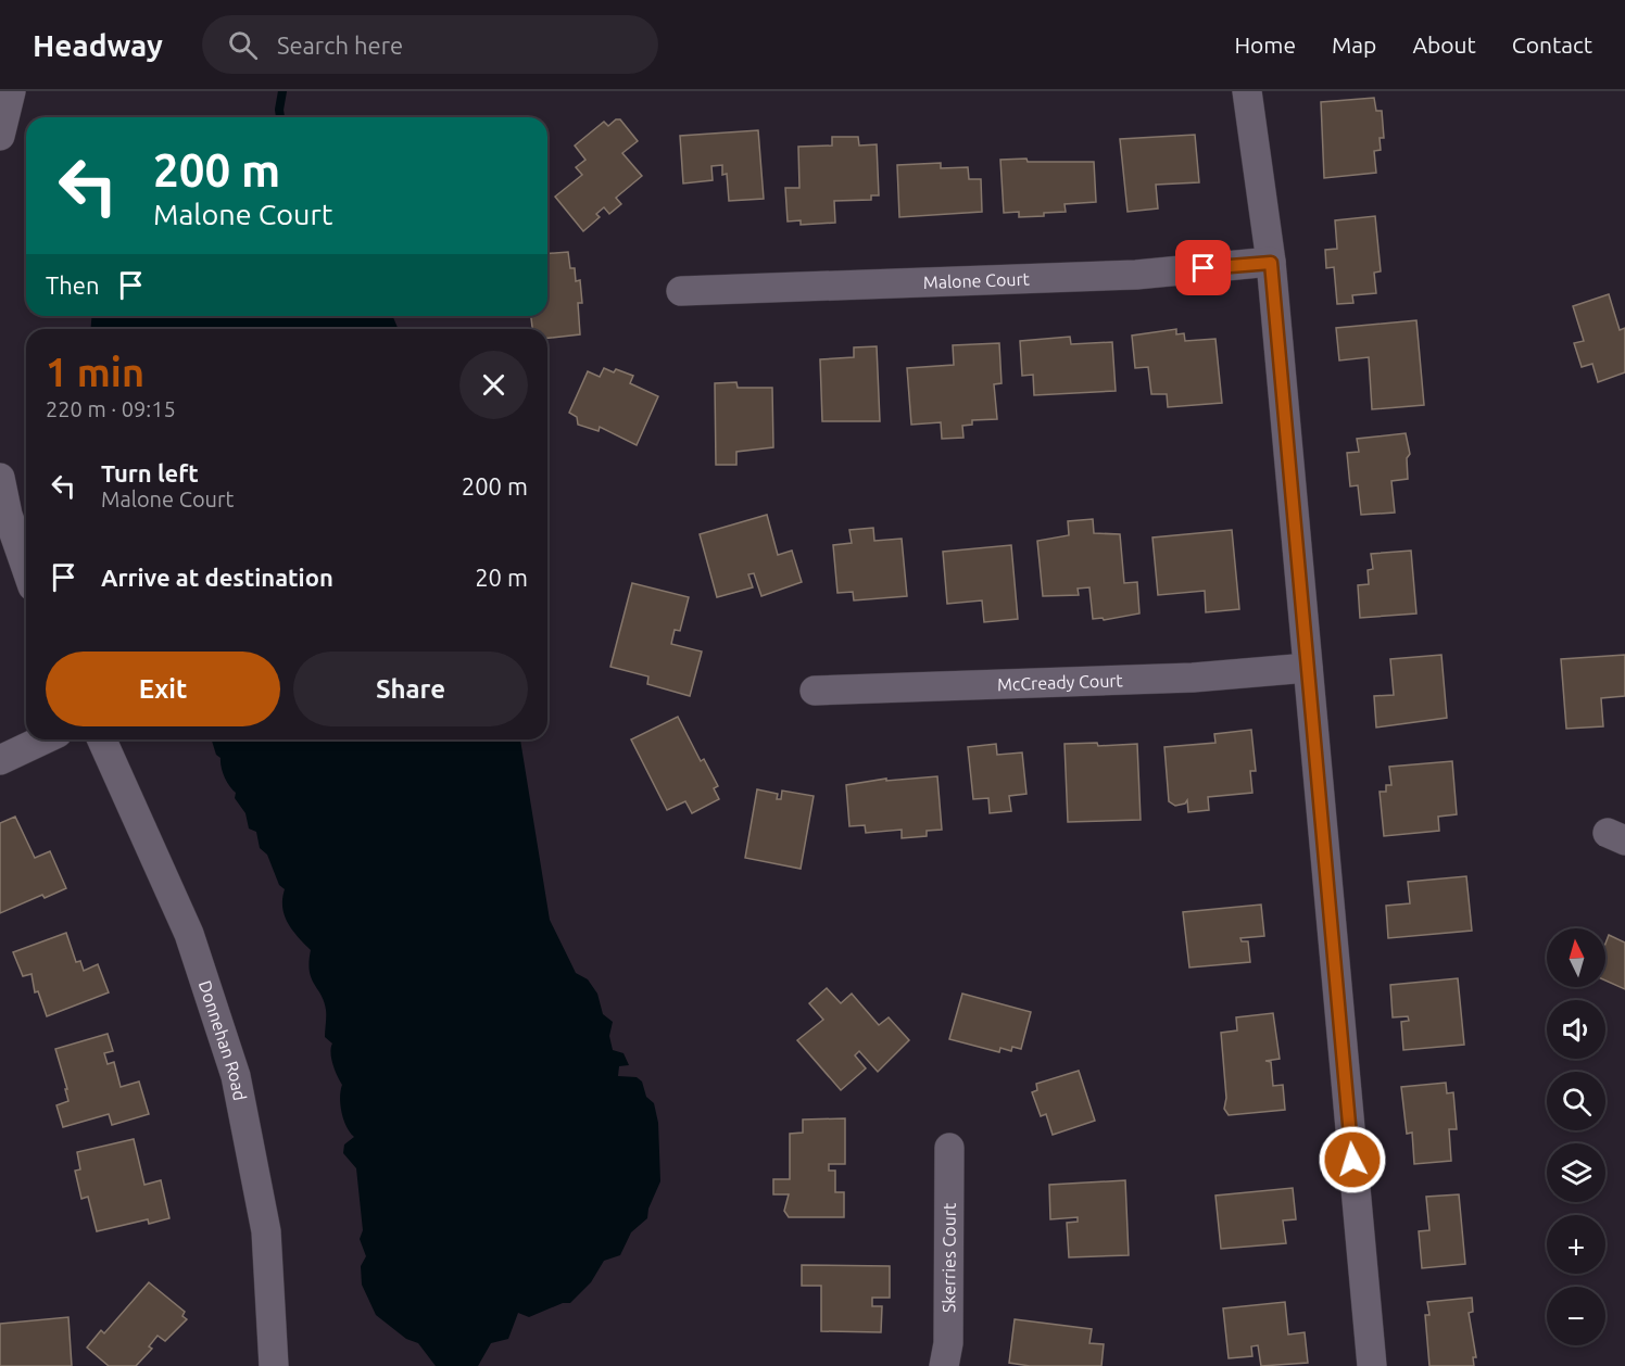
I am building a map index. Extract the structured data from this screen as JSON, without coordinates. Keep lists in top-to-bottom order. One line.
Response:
{"streets":{"street":["Malone Court","McCready Court","Donnehan Road","Skerries Court"]},"north":"top","page":{"header":"Headway","search":"Search here","nav":["Home","Map","About","Contact"],"turn":["200 m","Malone Court"],"then":"Then","heading":["1 min","220 m · 09:15"],"list":[{"name":"Turn left","note":"Malone Court","value":"200 m"},{"name":"Arrive at destination","value":"20 m"}],"buttons":["Exit","Share"],"map_buttons":["+","−"]}}
